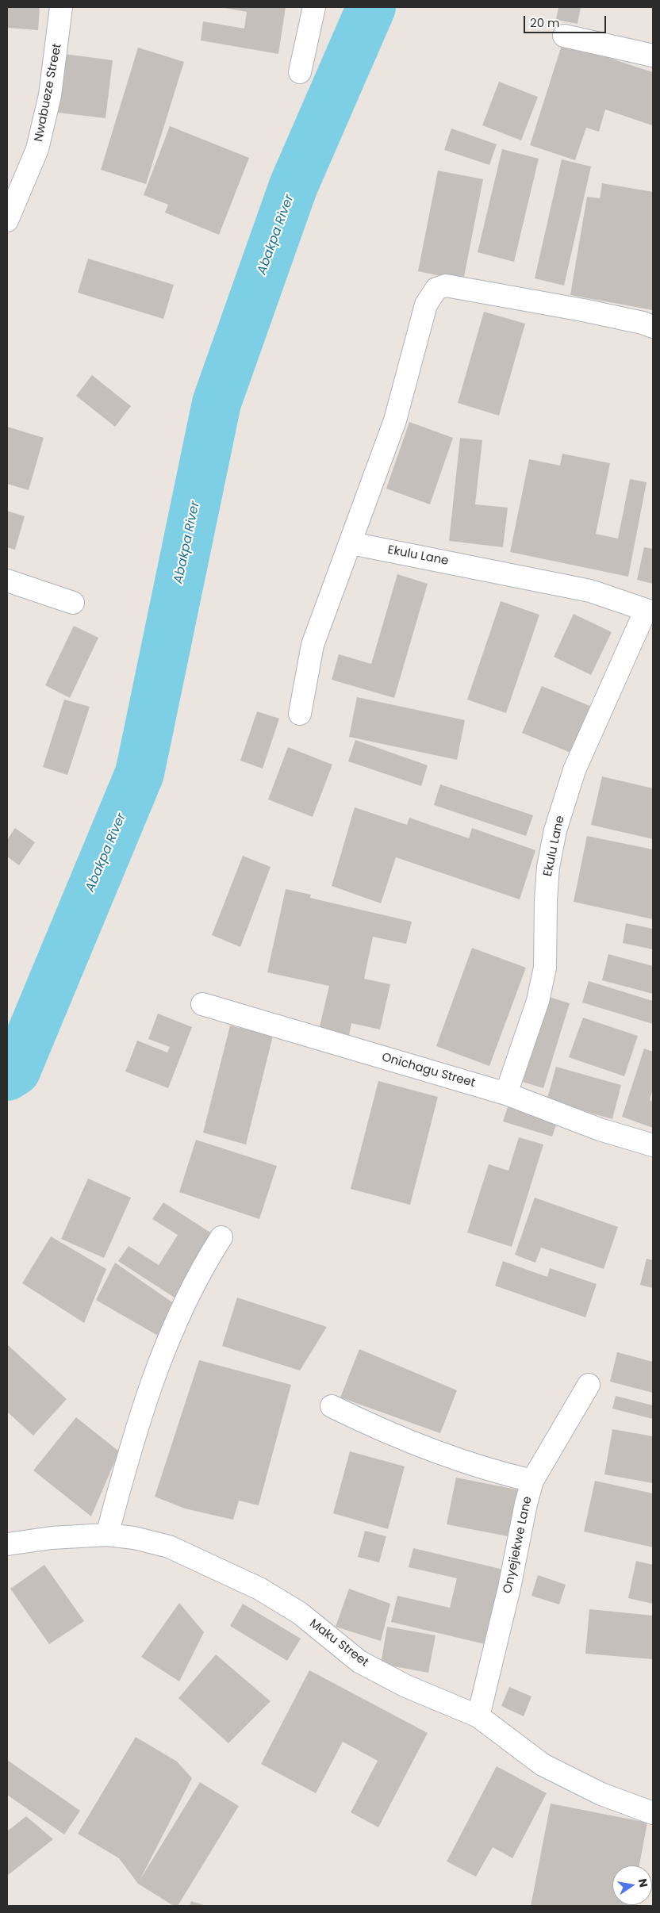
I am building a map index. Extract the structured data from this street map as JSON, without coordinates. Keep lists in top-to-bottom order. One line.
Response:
{"streets":{"street":["Nwabueze Street","Ekulu Lane","Onichagu Street","Onyejiekwe Lane","Maku Street"]},"crossings":[["Ekulu Lane","Onichagu Street"],["Onyejiekwe Lane","Maku Street"]],"water":["Abakpa River"],"scale_bar":"20 m","north":"right"}
